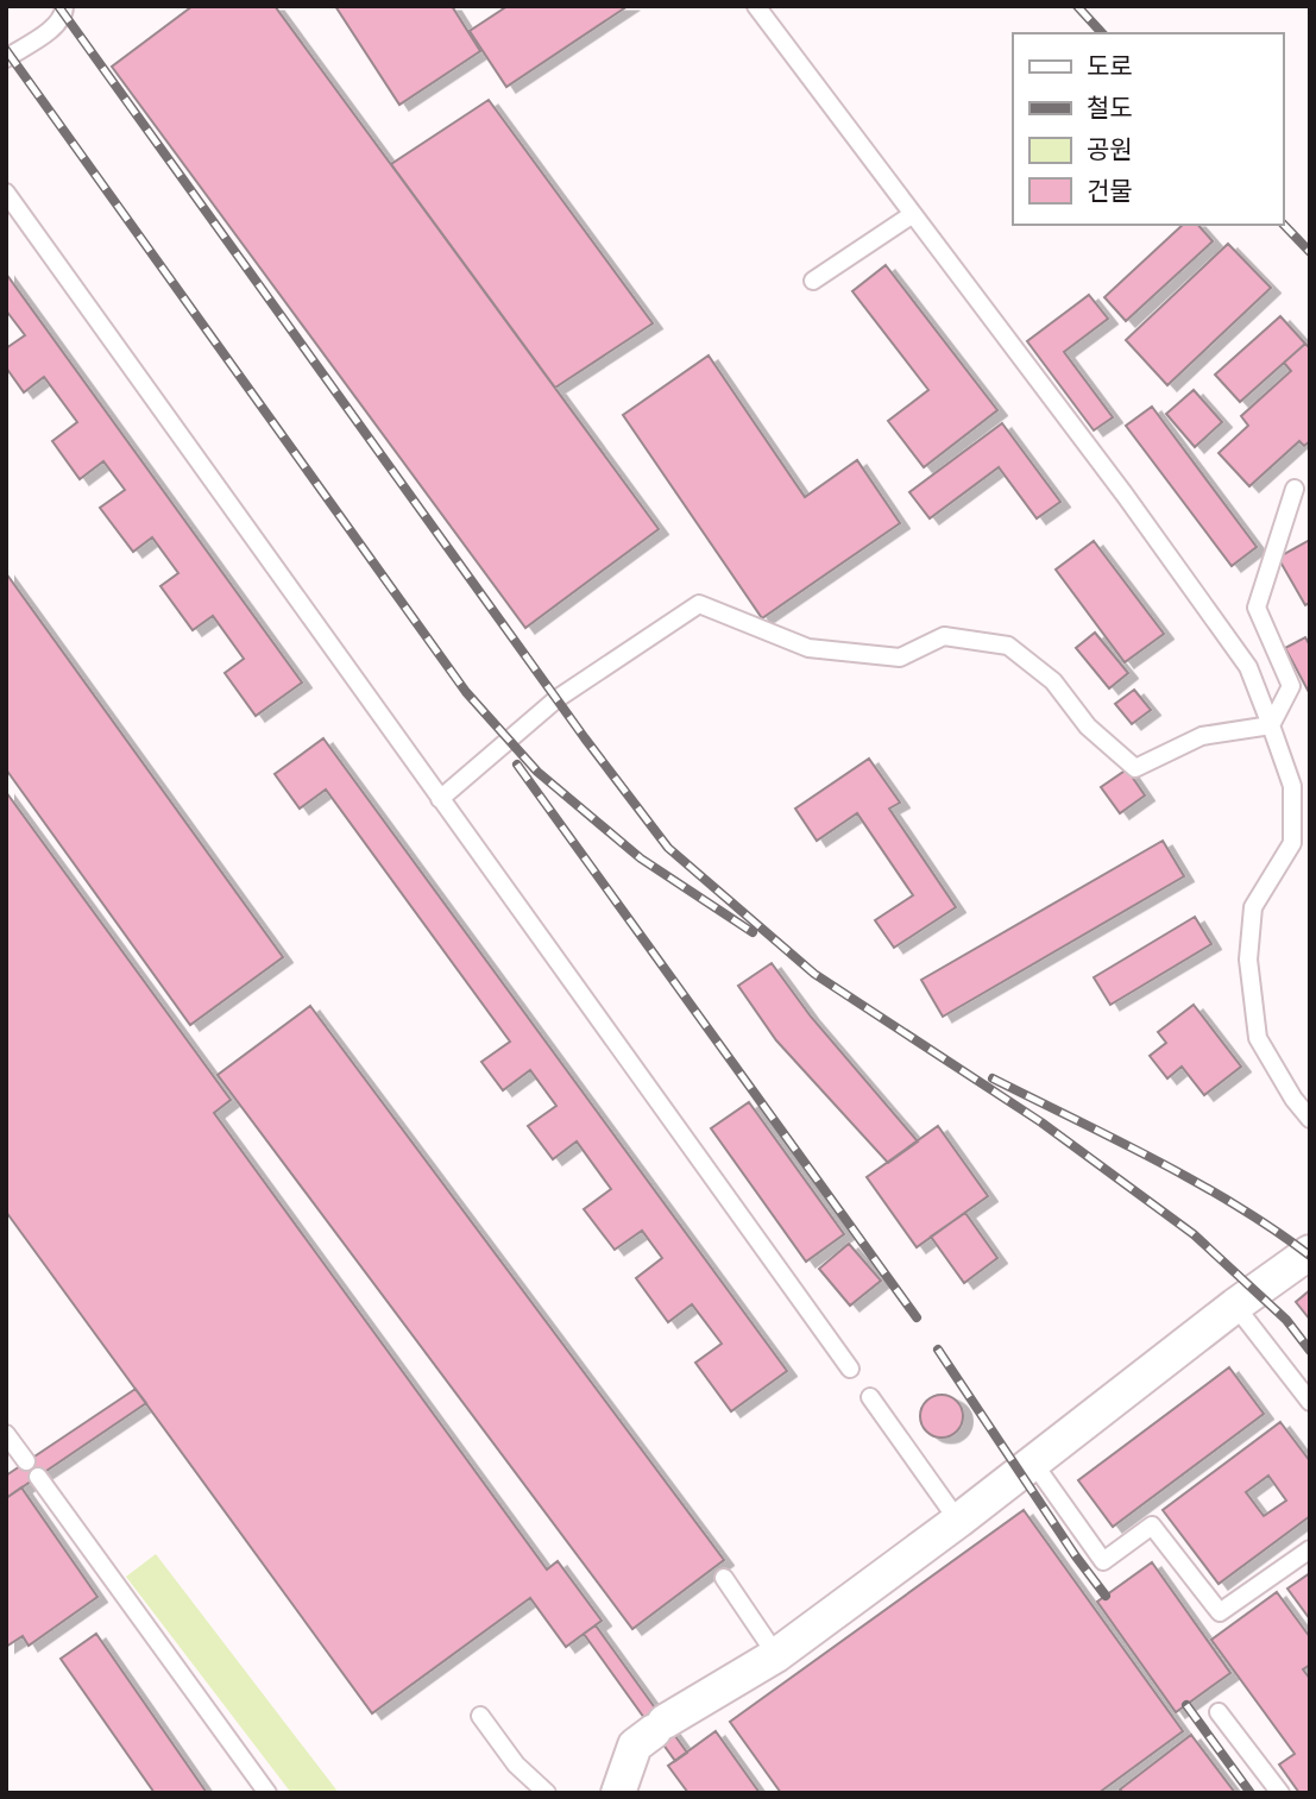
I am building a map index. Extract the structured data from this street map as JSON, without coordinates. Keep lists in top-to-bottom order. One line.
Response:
{"legend":["도로","철도","공원","건물"]}
